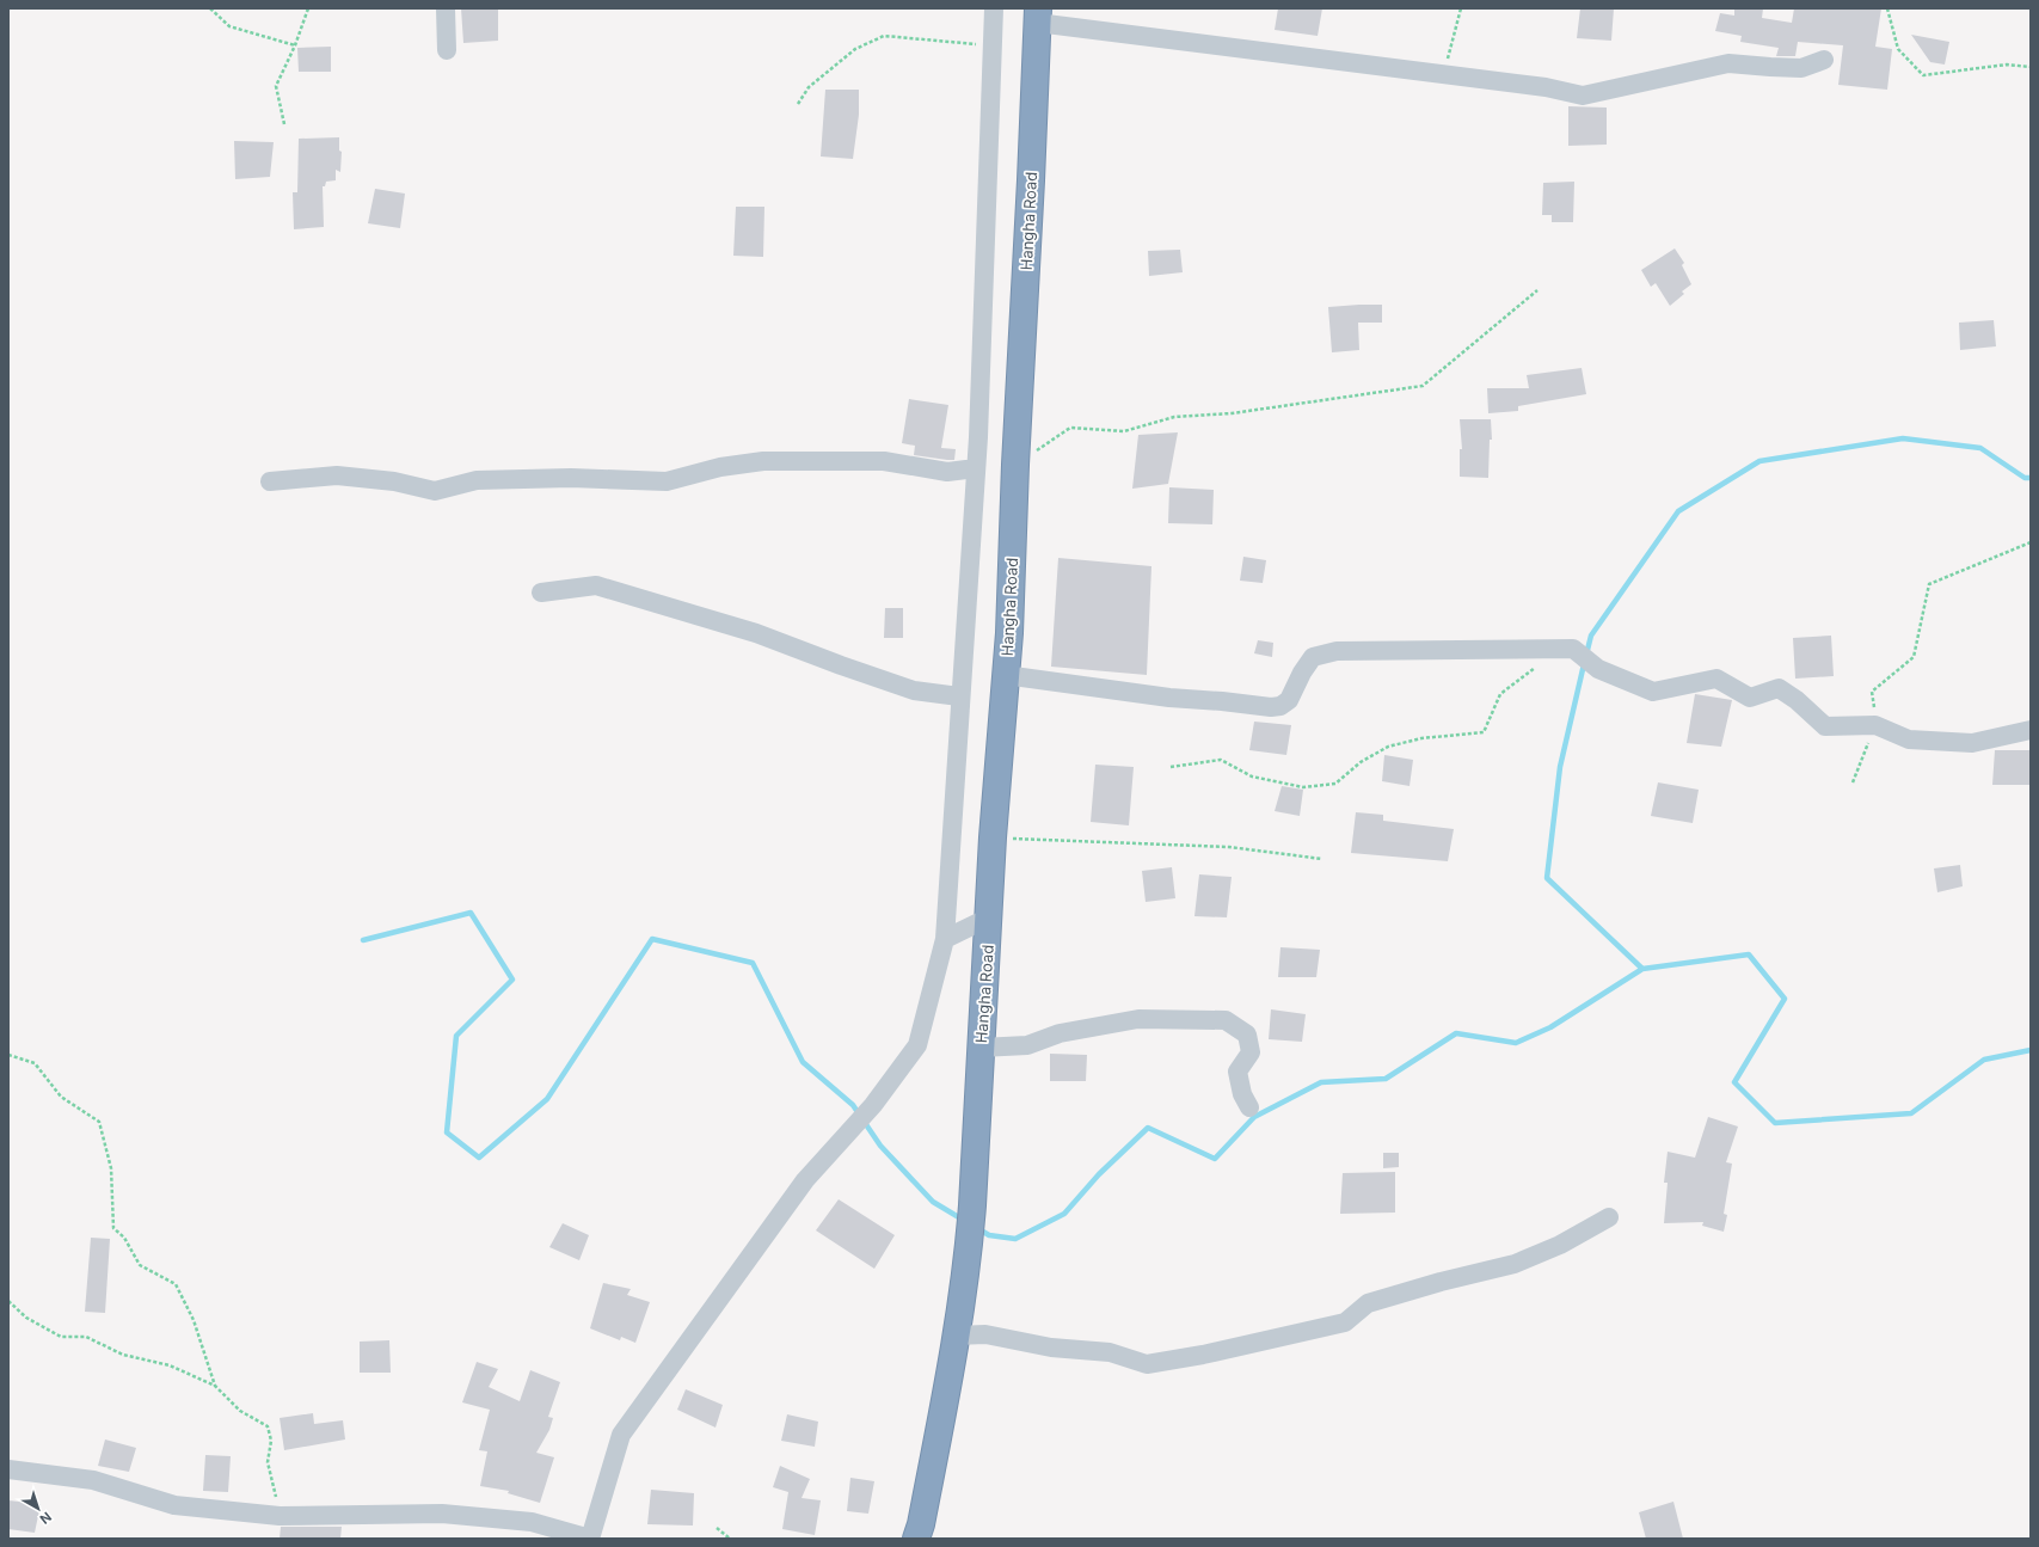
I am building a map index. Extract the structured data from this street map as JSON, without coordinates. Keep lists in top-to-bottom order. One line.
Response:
{"streets":{"highway":["Hangha Road"]},"north":"bottom right"}
